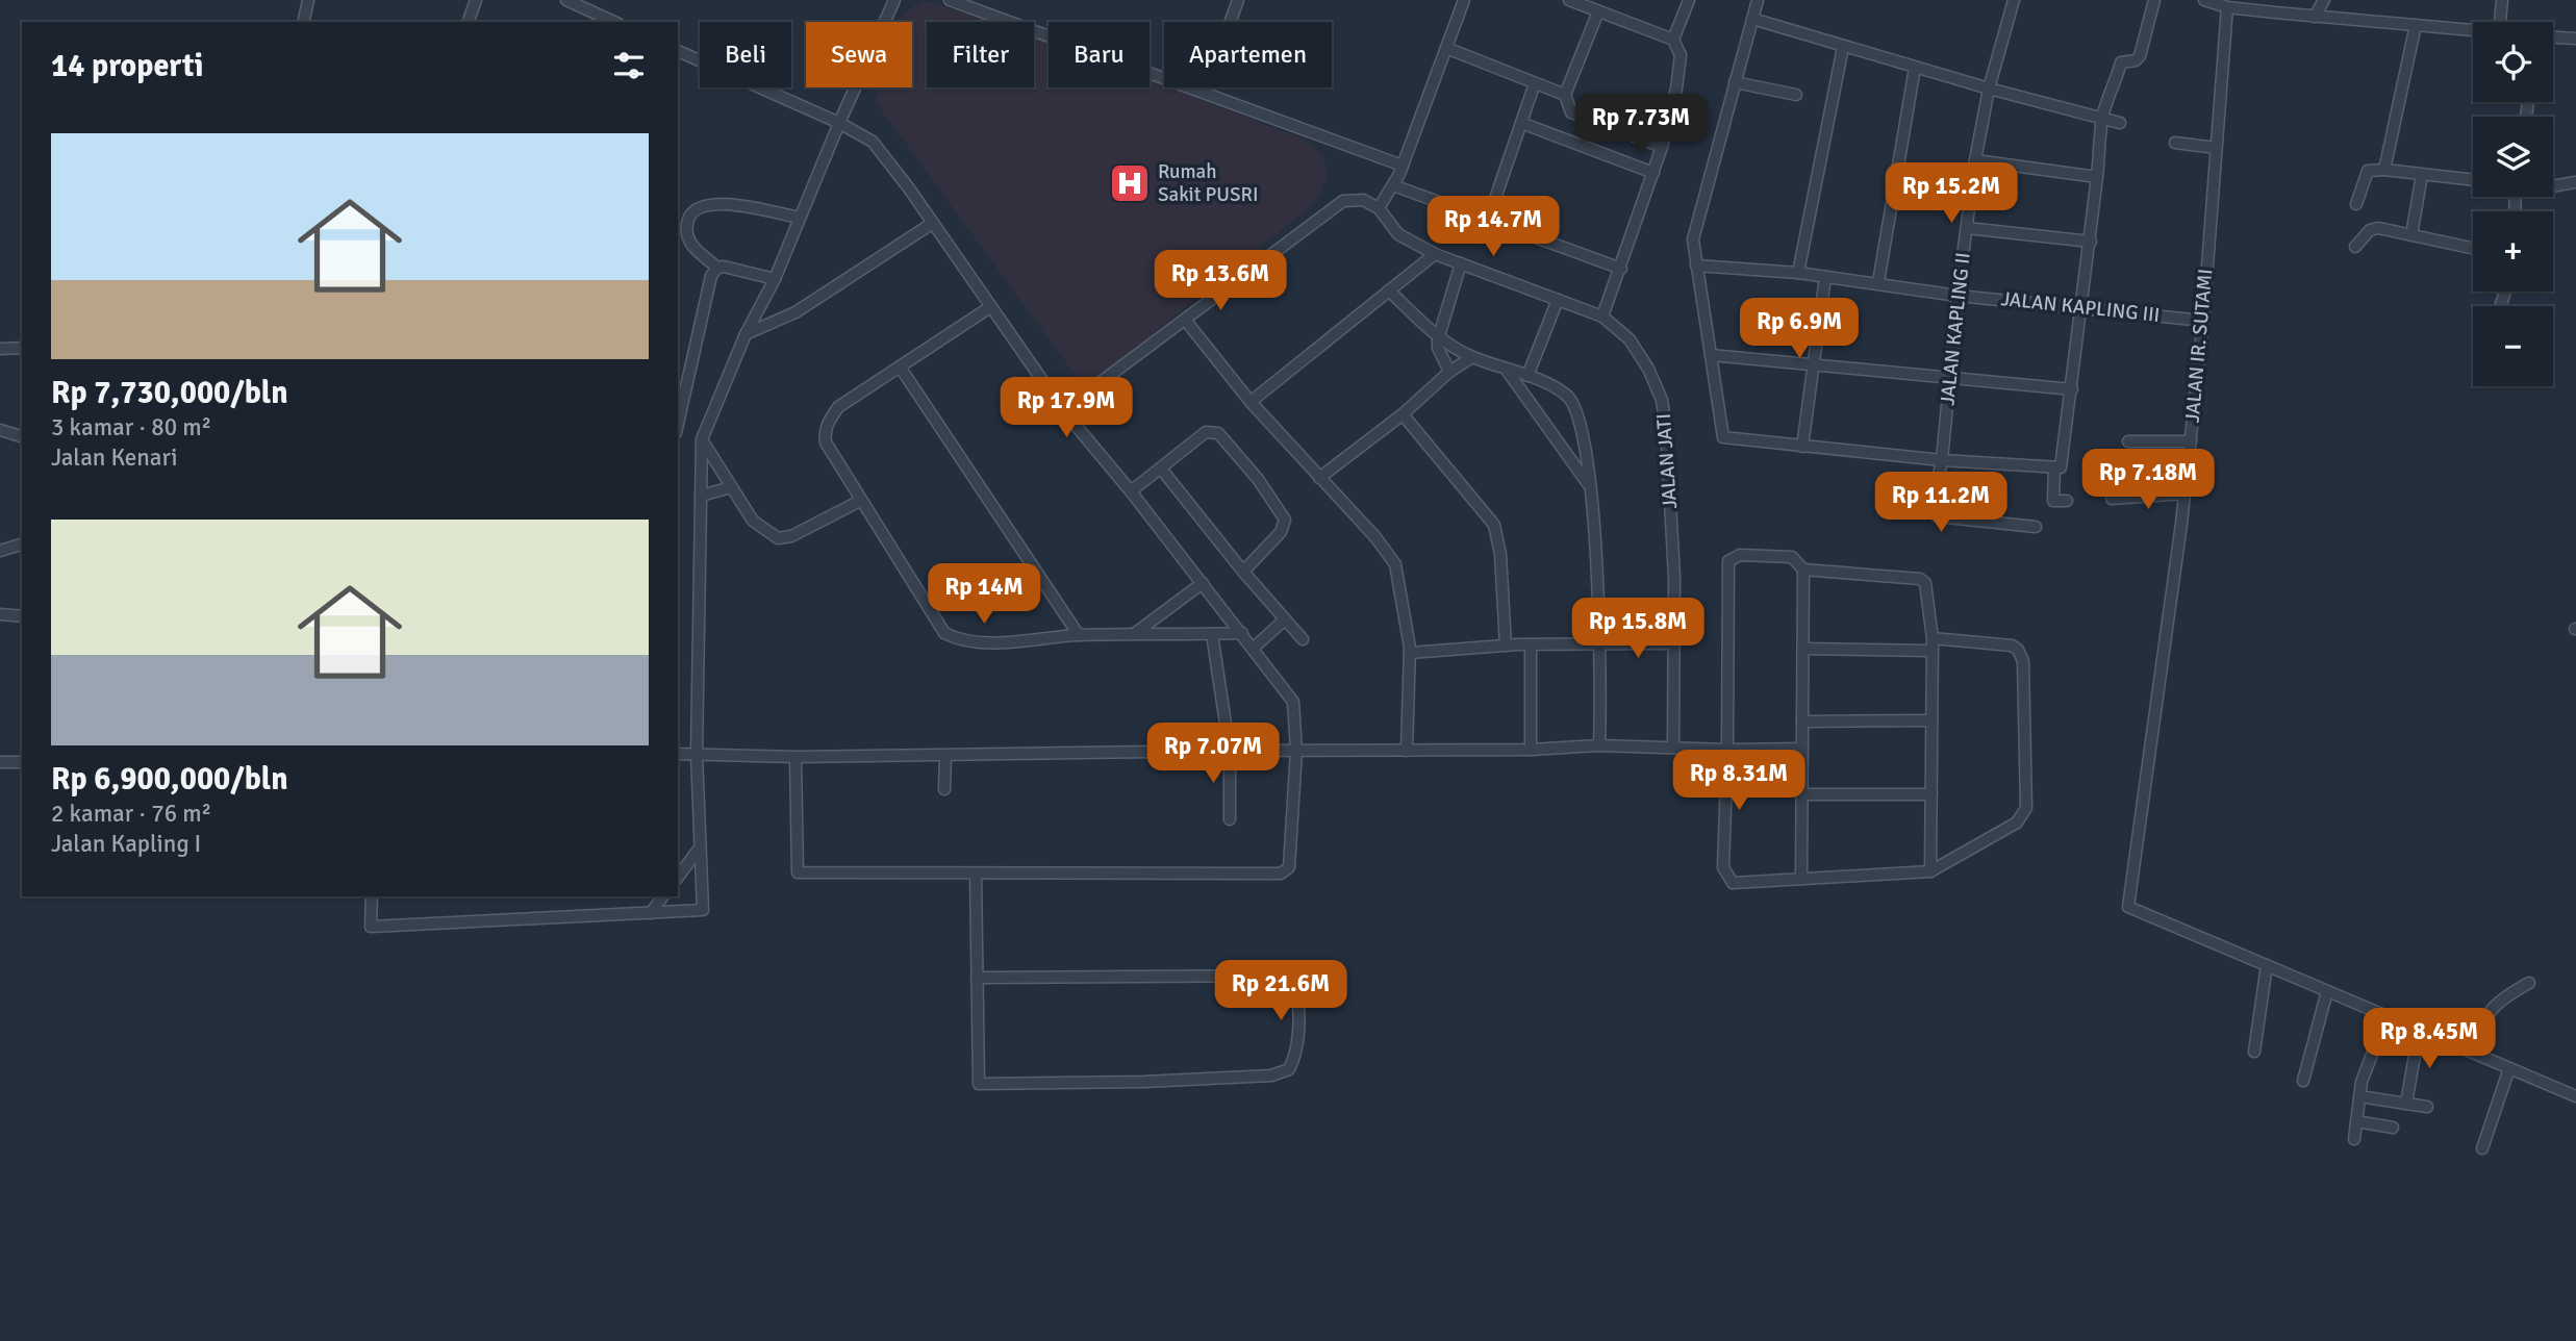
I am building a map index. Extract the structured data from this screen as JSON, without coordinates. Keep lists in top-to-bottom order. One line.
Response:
{"streets":{"street":["JALAN KAPLING III","JALAN KAPLING II","JALAN IR. SUTAMI","JALAN JATI"]},"crossings":[["JALAN KAPLING III","JALAN KAPLING II"],["JALAN KAPLING III","JALAN IR. SUTAMI"]],"places":{"hospital":["Rumah Sakit PUSRI"]},"page":{"map_buttons":["+","−"],"chip":["Beli","Sewa","Filter","Baru","Apartemen"],"heading":"14 properti","price":["Rp 7.73M","Rp 15.2M","Rp 14.7M","Rp 13.6M","Rp 6.9M","Rp 17.9M","Rp 7.18M","Rp 11.2M","Rp 14M","Rp 15.8M","Rp 7.07M","Rp 8.31M","Rp 21.6M","Rp 8.45M"],"list":[{"name":"Rp 7,730,000/bln","note":"3 kamar · 80 m² · Jalan Kenari"},{"name":"Rp 6,900,000/bln","note":"2 kamar · 76 m² · Jalan Kapling I"}]}}
